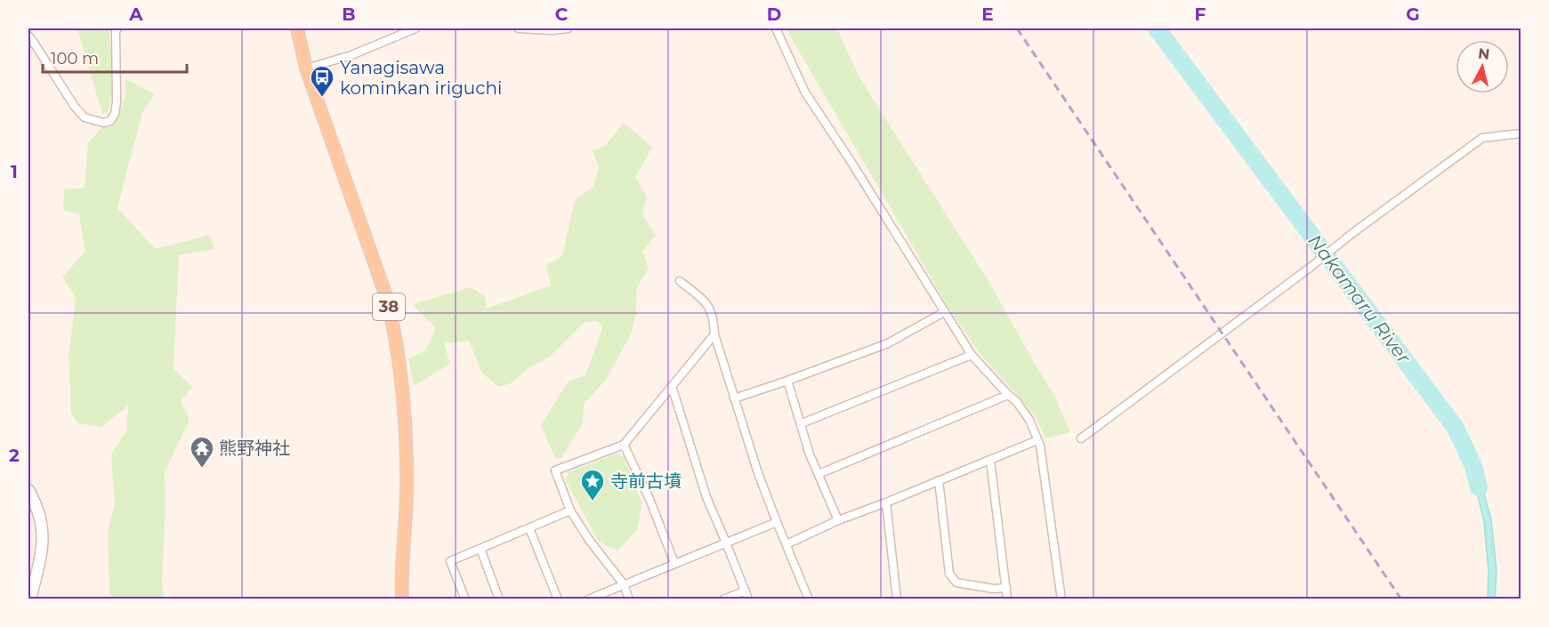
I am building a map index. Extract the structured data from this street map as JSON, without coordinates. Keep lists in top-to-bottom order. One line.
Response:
{"streets":{"main road":["38"]},"water":["Nakamaru River"],"places":{"bus stop":["Yanagisawa kominkan iriguchi"],"temple":["熊野神社"],"place":["寺前古墳"]},"scale_bar":"100 m","north":"top","grid":{"columns":["A","B","C","D","E","F","G"],"rows":["1","2"]}}
